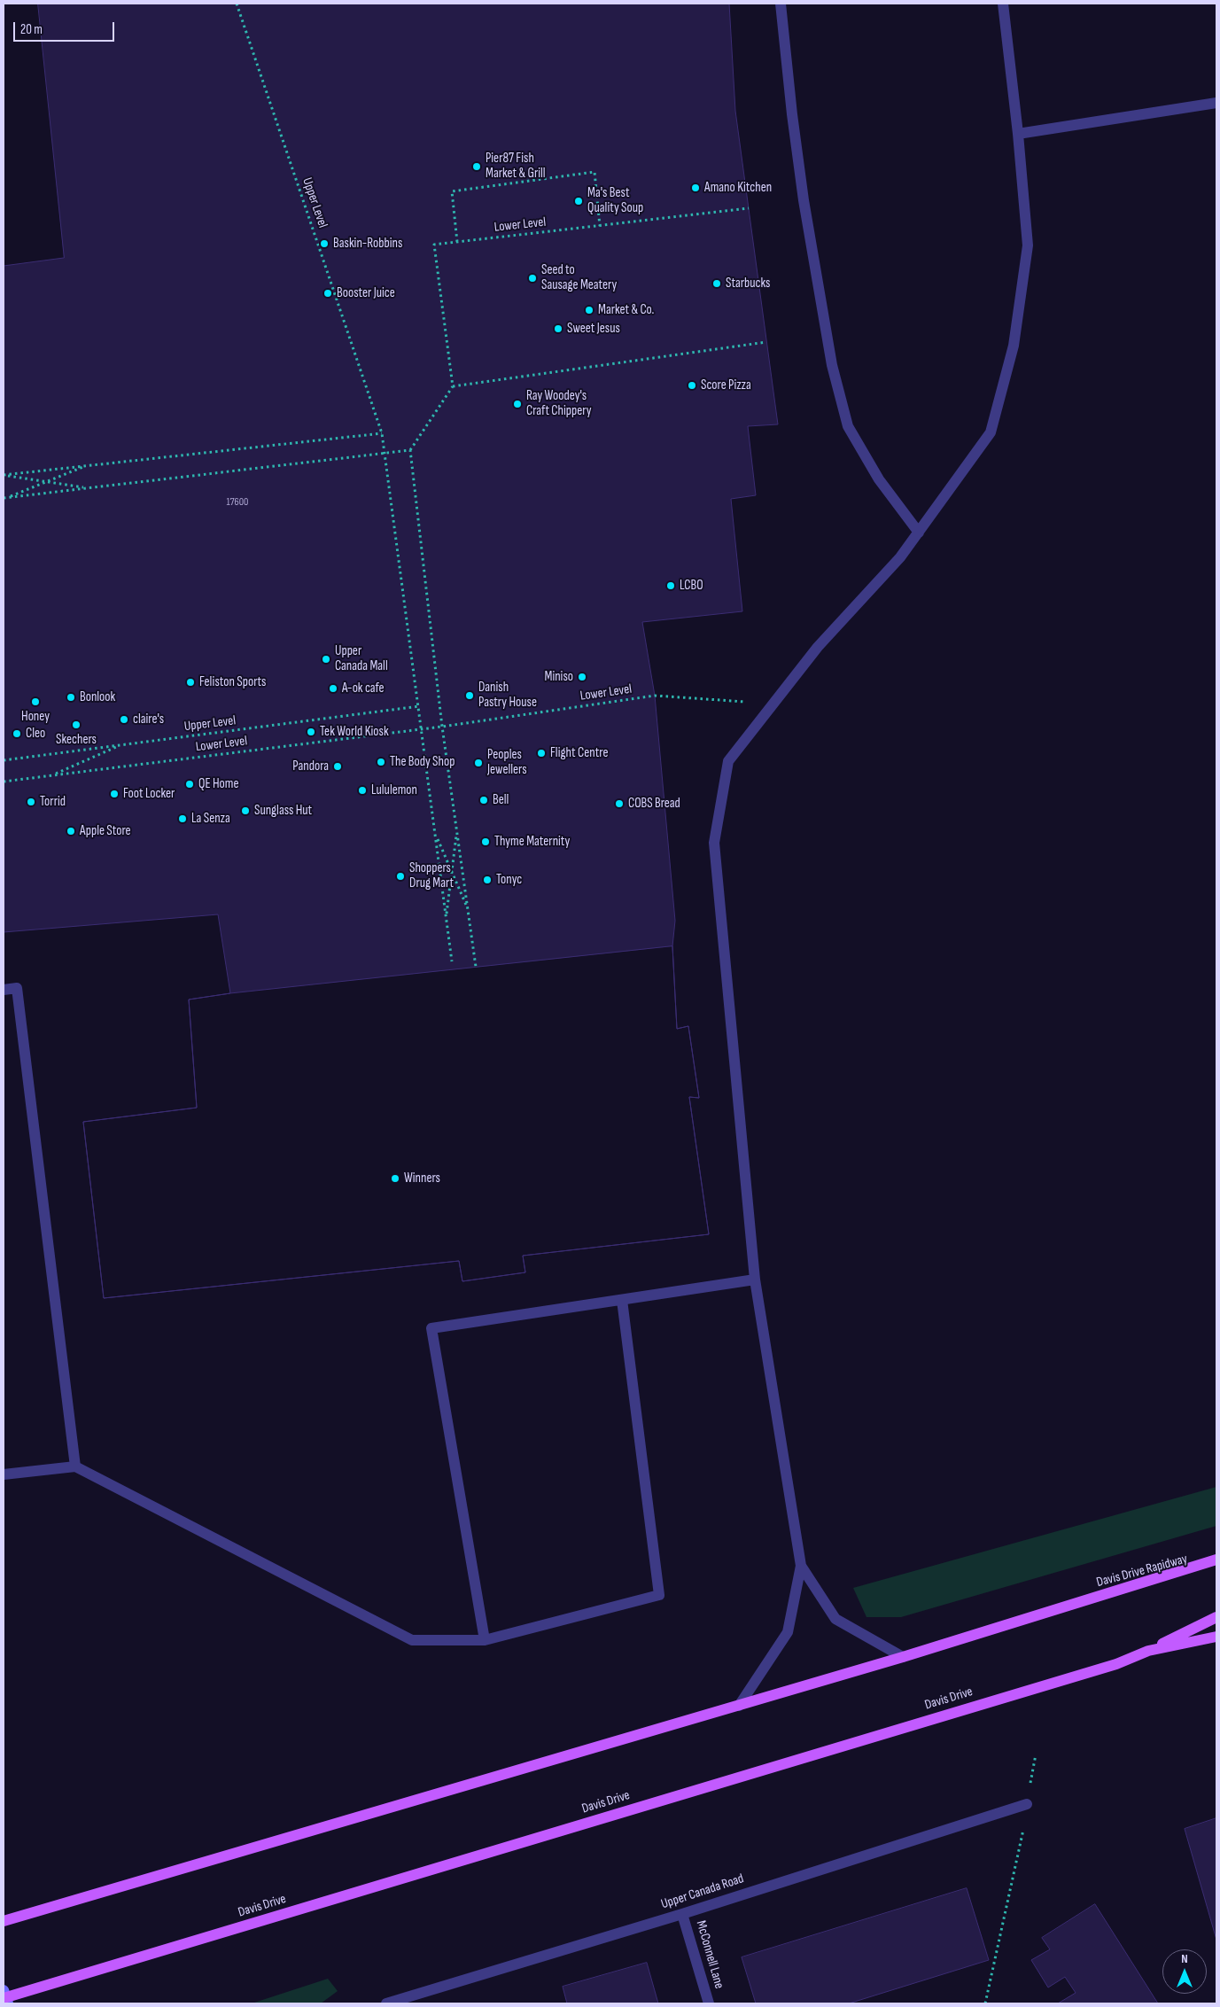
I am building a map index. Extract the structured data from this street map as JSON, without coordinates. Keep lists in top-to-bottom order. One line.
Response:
{"streets":{"main road":["Davis Drive"],"street":["Davis Drive Rapidway","Upper Canada Road","McConnell Lane"],"path":["Upper Level","Lower Level"]},"crossings":[["Upper Canada Road","McConnell Lane"]],"places":["Pier87 Fish Market & Grill","Amano Kitchen","Ma's Best Quality Soup","Baskin-Robbins","Seed to Sausage Meatery","Starbucks","Booster Juice","Market & Co.","Sweet Jesus","Score Pizza","Ray Woodey's Craft Chippery","LCBO","Upper Canada Mall","Miniso","Feliston Sports","A-ok cafe","Danish Pastry House","Bonlook","Honey","claire's","Skechers","Tek World Kiosk","Cleo","Flight Centre","The Body Shop","Peoples Jewellers","Pandora","QE Home","Lululemon","Foot Locker","Bell","Torrid","COBS Bread","Sunglass Hut","La Senza","Apple Store","Thyme Maternity","Shoppers Drug Mart","Tonyc","Winners"],"house_numbers":["17600"],"scale_bar":"20 m","north":"top"}
